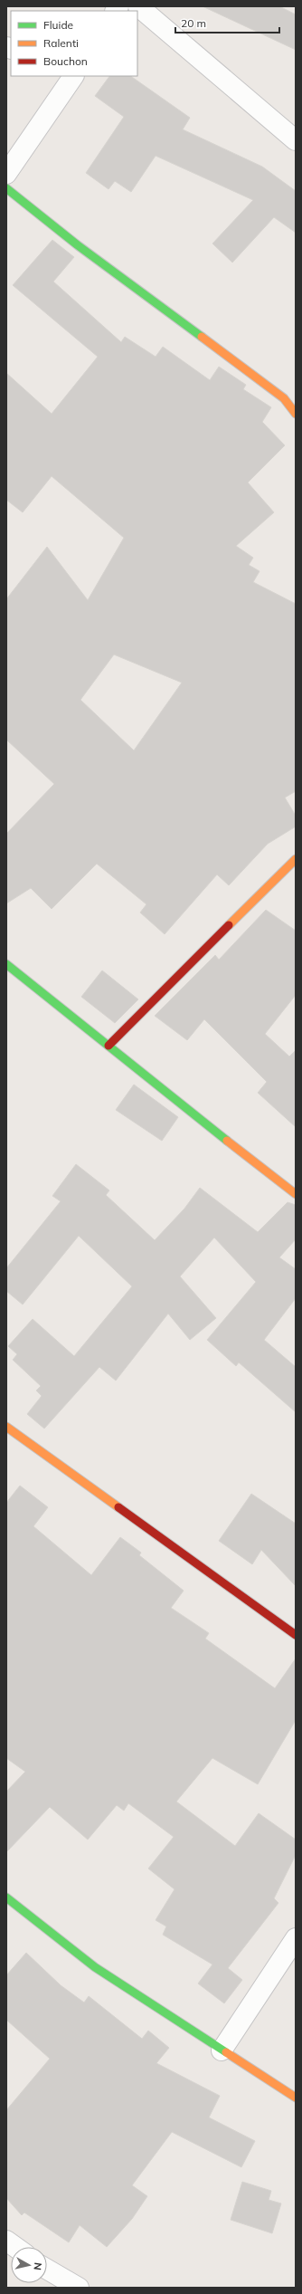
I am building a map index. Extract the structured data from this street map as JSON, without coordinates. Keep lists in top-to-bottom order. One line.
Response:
{"legend":["Fluide","Ralenti","Bouchon"],"scale_bar":"20 m","north":"right"}
